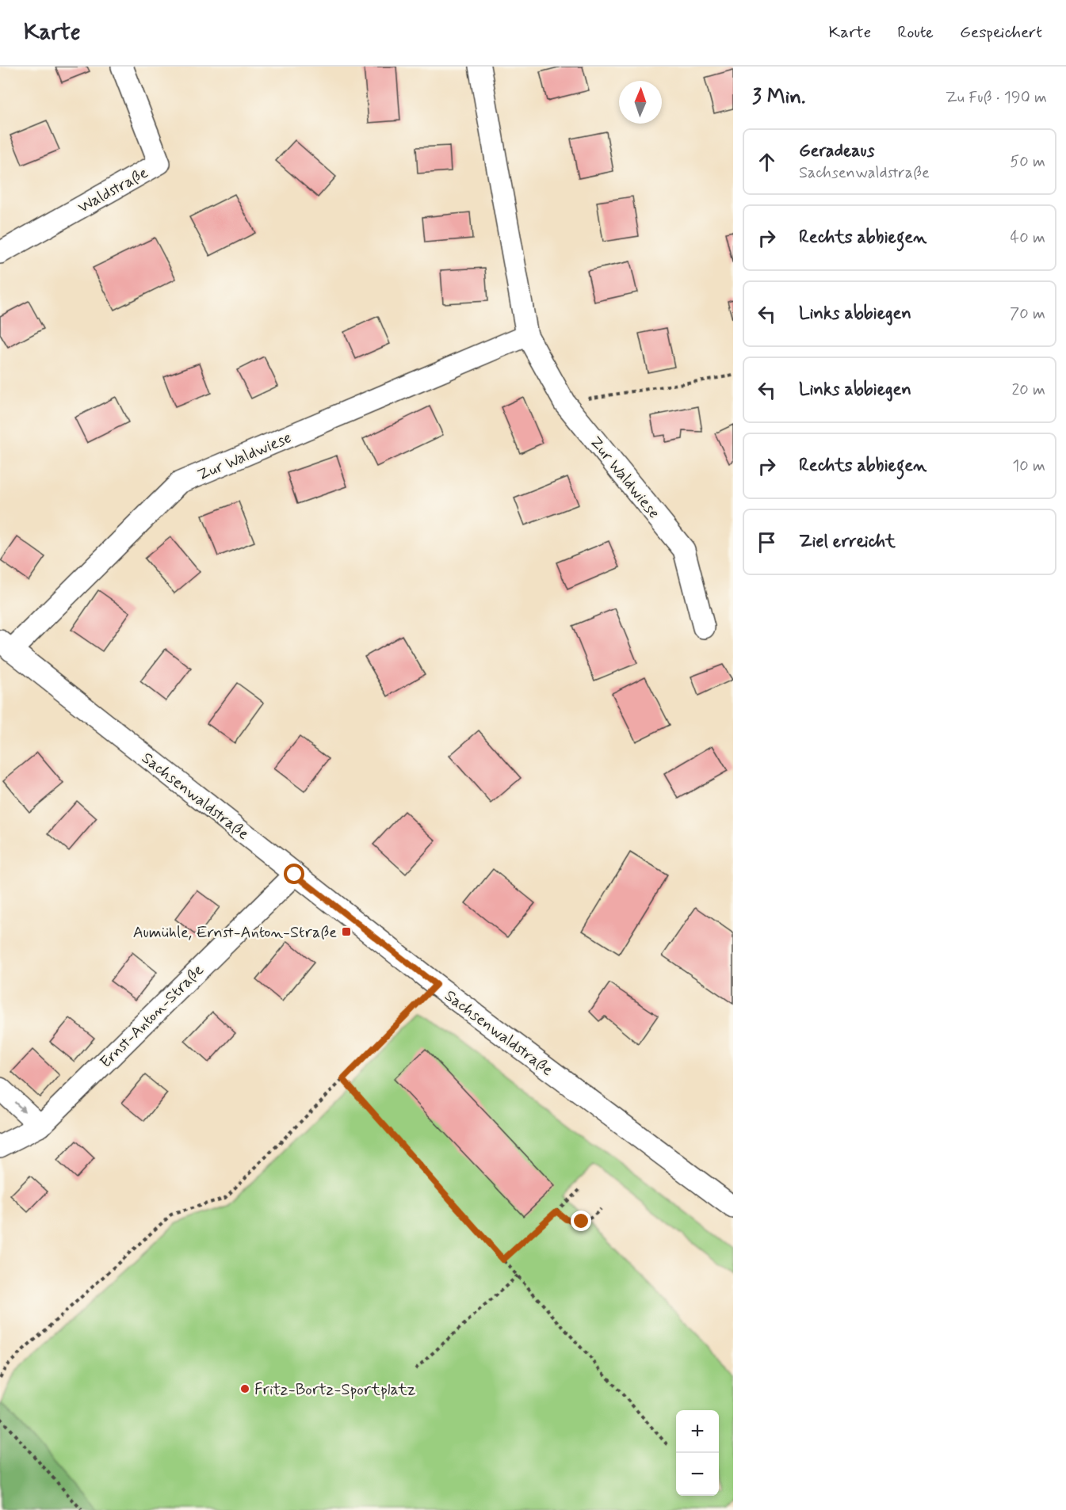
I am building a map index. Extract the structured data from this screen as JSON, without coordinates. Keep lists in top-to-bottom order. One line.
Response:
{"streets":{"street":["Waldstraße","Zur Waldwiese","Sachsenwaldstraße","Ernst-Anton-Straße"]},"crossings":[["Zur Waldwiese","Sachsenwaldstraße"],["Sachsenwaldstraße","Ernst-Anton-Straße"]],"places":{"transit":["Aumühle, Ernst-Anton-Straße"],"other":["Fritz-Bortz-Sportplatz"]},"north":"top","page":{"header":"Karte","nav":["Karte","Route","Gespeichert"],"heading":["3 Min.","Zu Fuß · 190 m"],"list":[["Geradeaus","Sachsenwaldstraße","50 m"],["Rechts abbiegen","40 m"],["Links abbiegen","70 m"],["Links abbiegen","20 m"],["Rechts abbiegen","10 m"],"Ziel erreicht"],"map_buttons":["+","−"]}}
